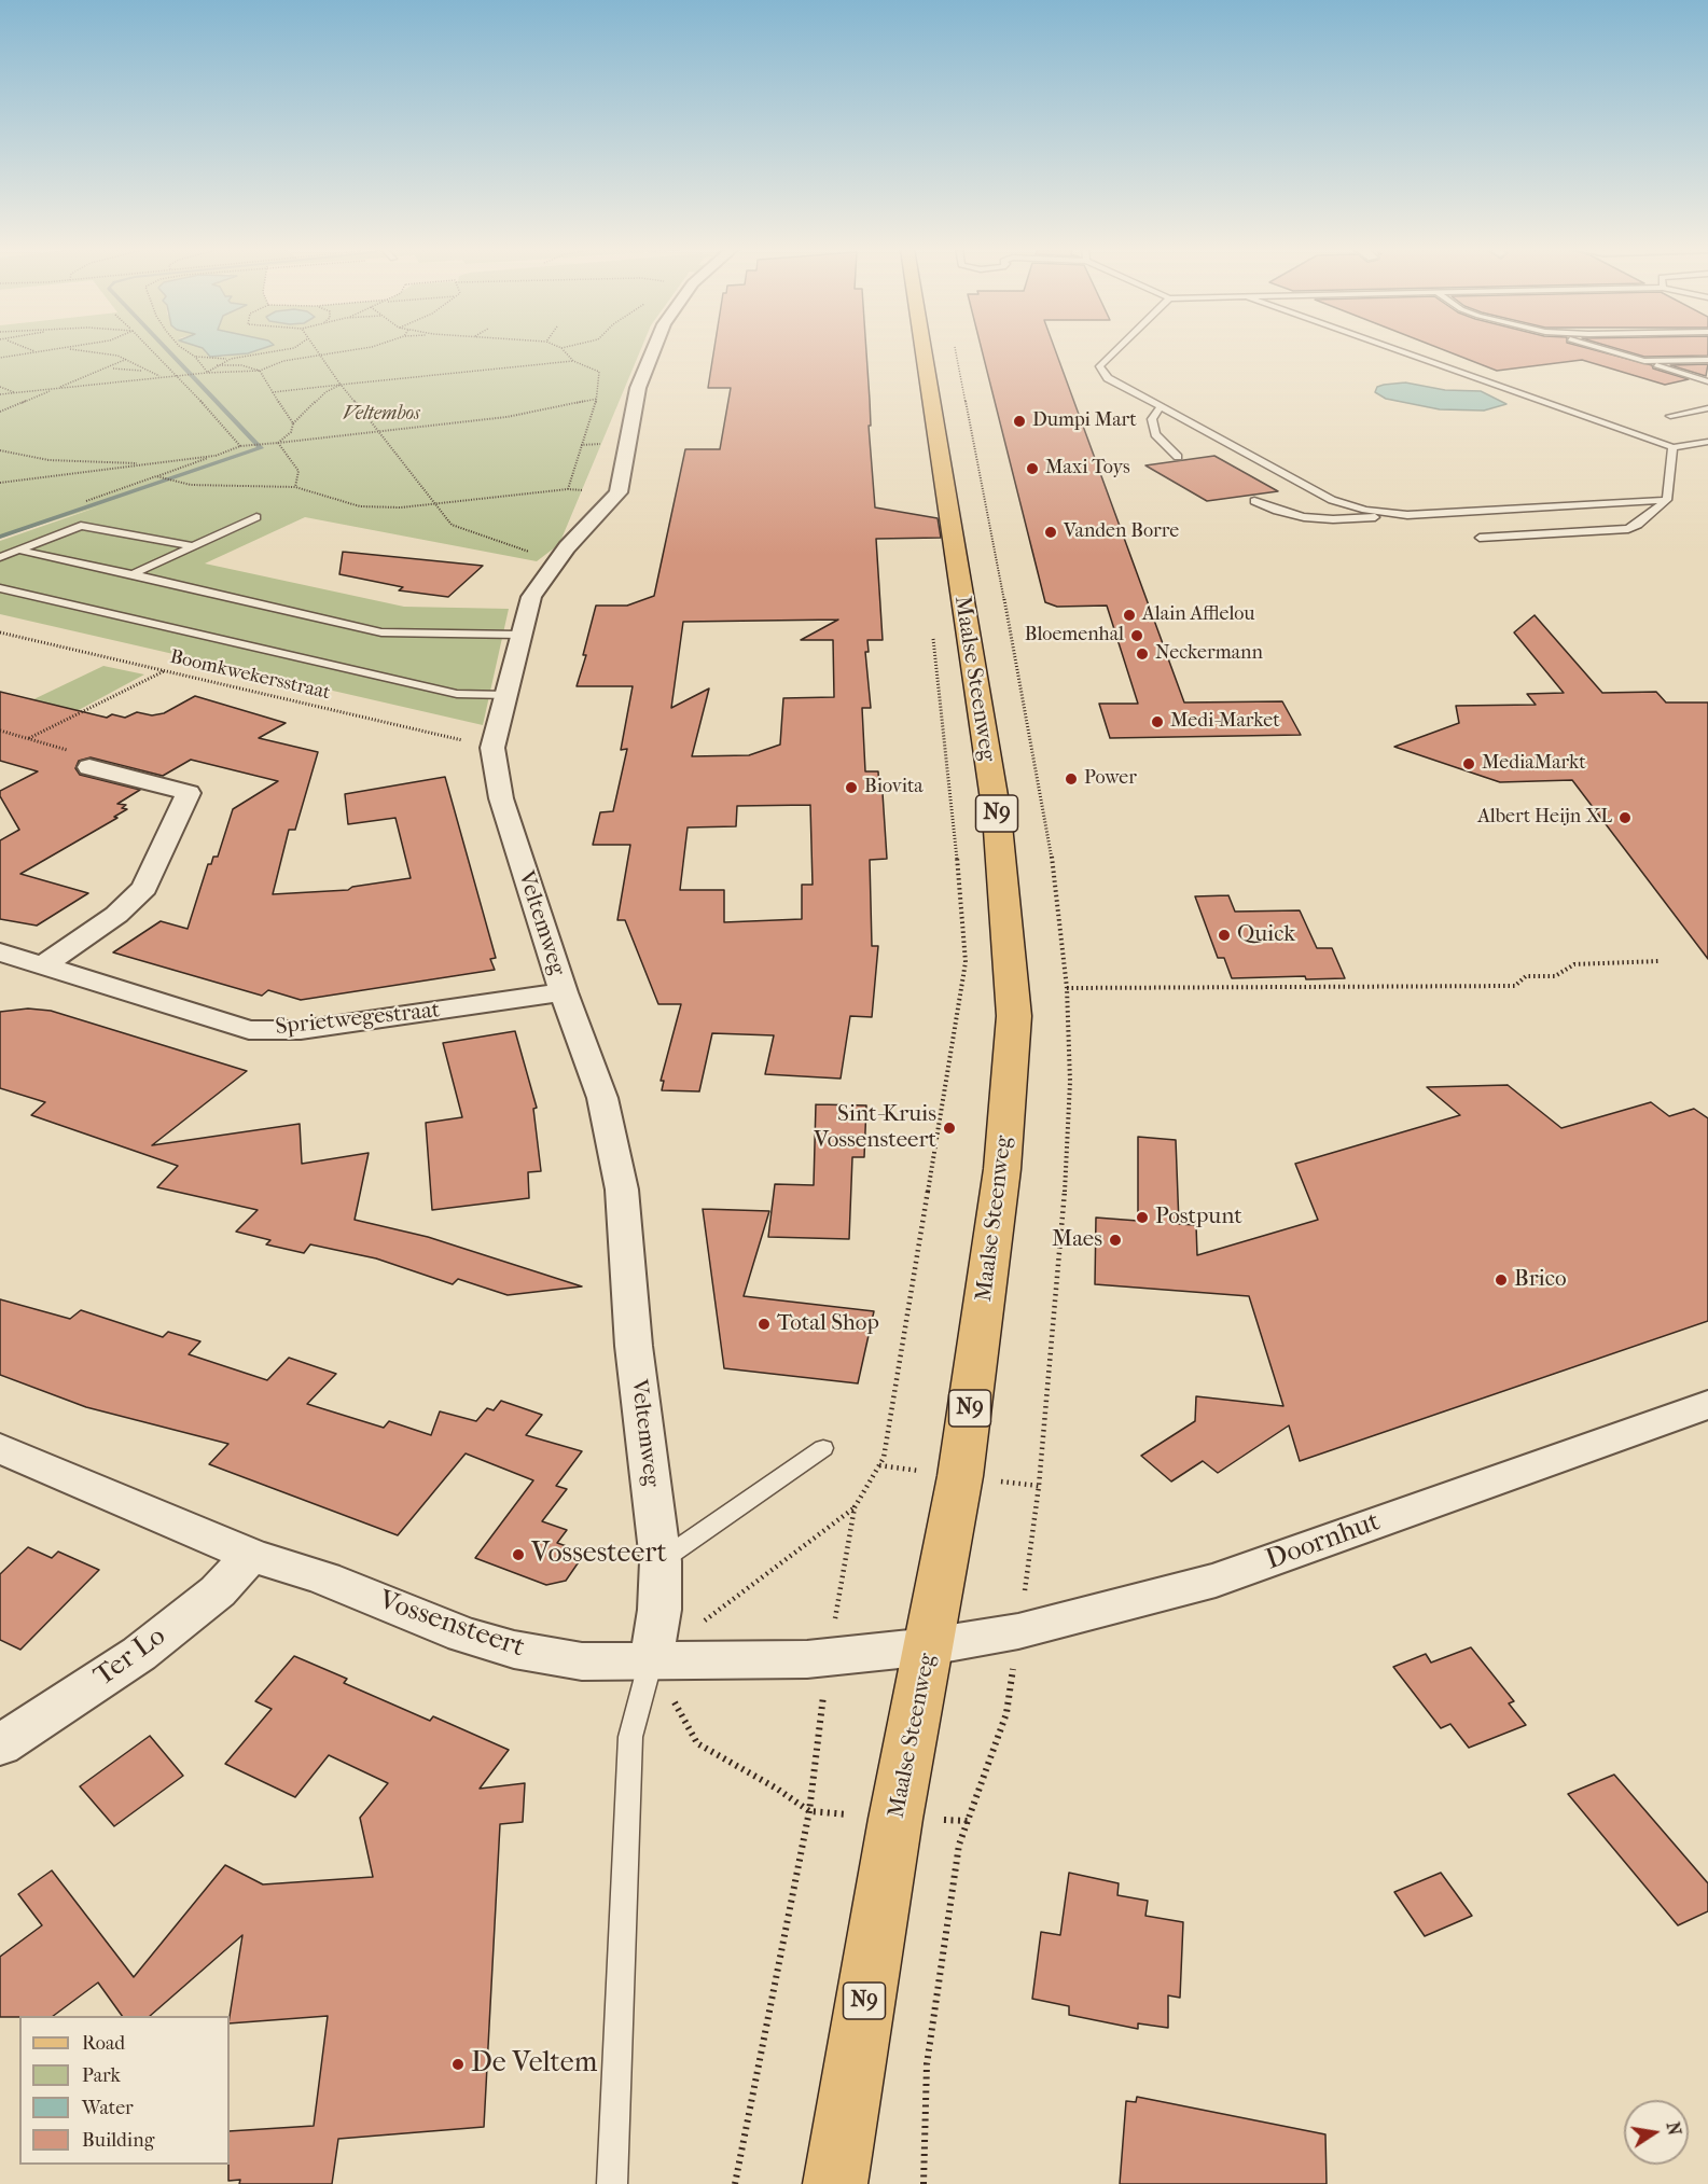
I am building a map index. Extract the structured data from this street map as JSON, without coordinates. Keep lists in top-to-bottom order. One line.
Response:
{"streets":{"main road":["Maalse Steenweg","N9"],"street":["Veltemweg","Sprietwegestraat","Doornhut","Vossensteert","Ter Lo"],"path":["Boomkwekersstraat"]},"crossings":[["Boomkwekersstraat","Veltemweg"],["Maalse Steenweg","Doornhut"],["Maalse Steenweg","Vossensteert"],["Veltemweg","Sprietwegestraat"],["Veltemweg","Vossensteert"],["Doornhut","Vossensteert"],["Vossensteert","Ter Lo"]],"parks":["Veltembos"],"places":["Dumpi Mart","Maxi Toys","Vanden Borre","Alain Afflelou","Bloemenhal","Neckermann","Medi-Market","MediaMarkt","Power","Biovita","Albert Heijn XL","Quick","Sint-Kruis Vossensteert","Postpunt","Maes","Brico","Total Shop","Vossesteert","De Veltem"],"legend":["Road","Park","Water","Building"],"north":"right"}
